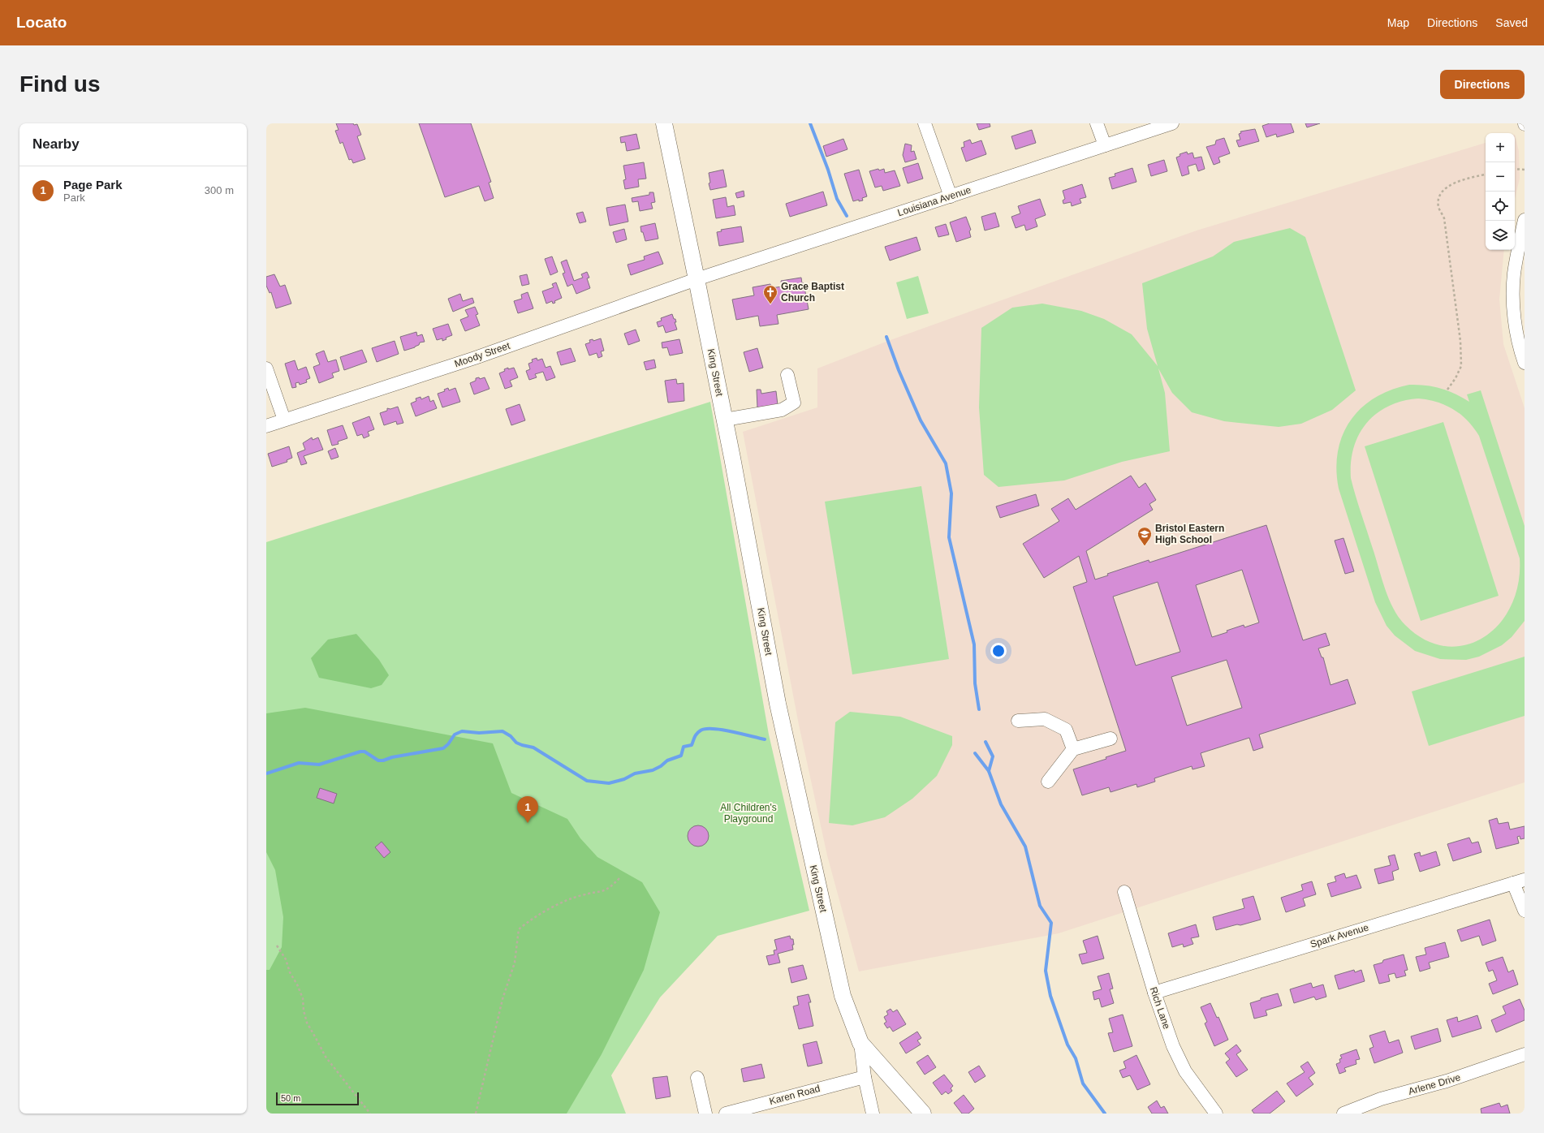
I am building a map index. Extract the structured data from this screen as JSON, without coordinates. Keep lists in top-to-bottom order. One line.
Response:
{"streets":{"main road":["King Street"],"street":["Louisiana Avenue","Moody Street","Spark Avenue","Rich Lane","Arlene Drive","Karen Road"]},"crossings":[["Louisiana Avenue","Moody Street"],["Louisiana Avenue","King Street"],["Moody Street","King Street"],["Spark Avenue","Rich Lane"]],"parks":["All Children's Playground"],"places":{"church":["Grace Baptist Church"],"school or university":["Bristol Eastern High School"]},"scale_bar":"50 m","page":{"header":"Locato","nav":["Map","Directions","Saved"],"buttons":"Directions","title":"Find us","heading":"Nearby","map_buttons":["+","−"],"list":[{"mark":"1","name":"Page Park","note":"Park","value":"300 m"}],"pins":"1","scale":"50 m"}}
